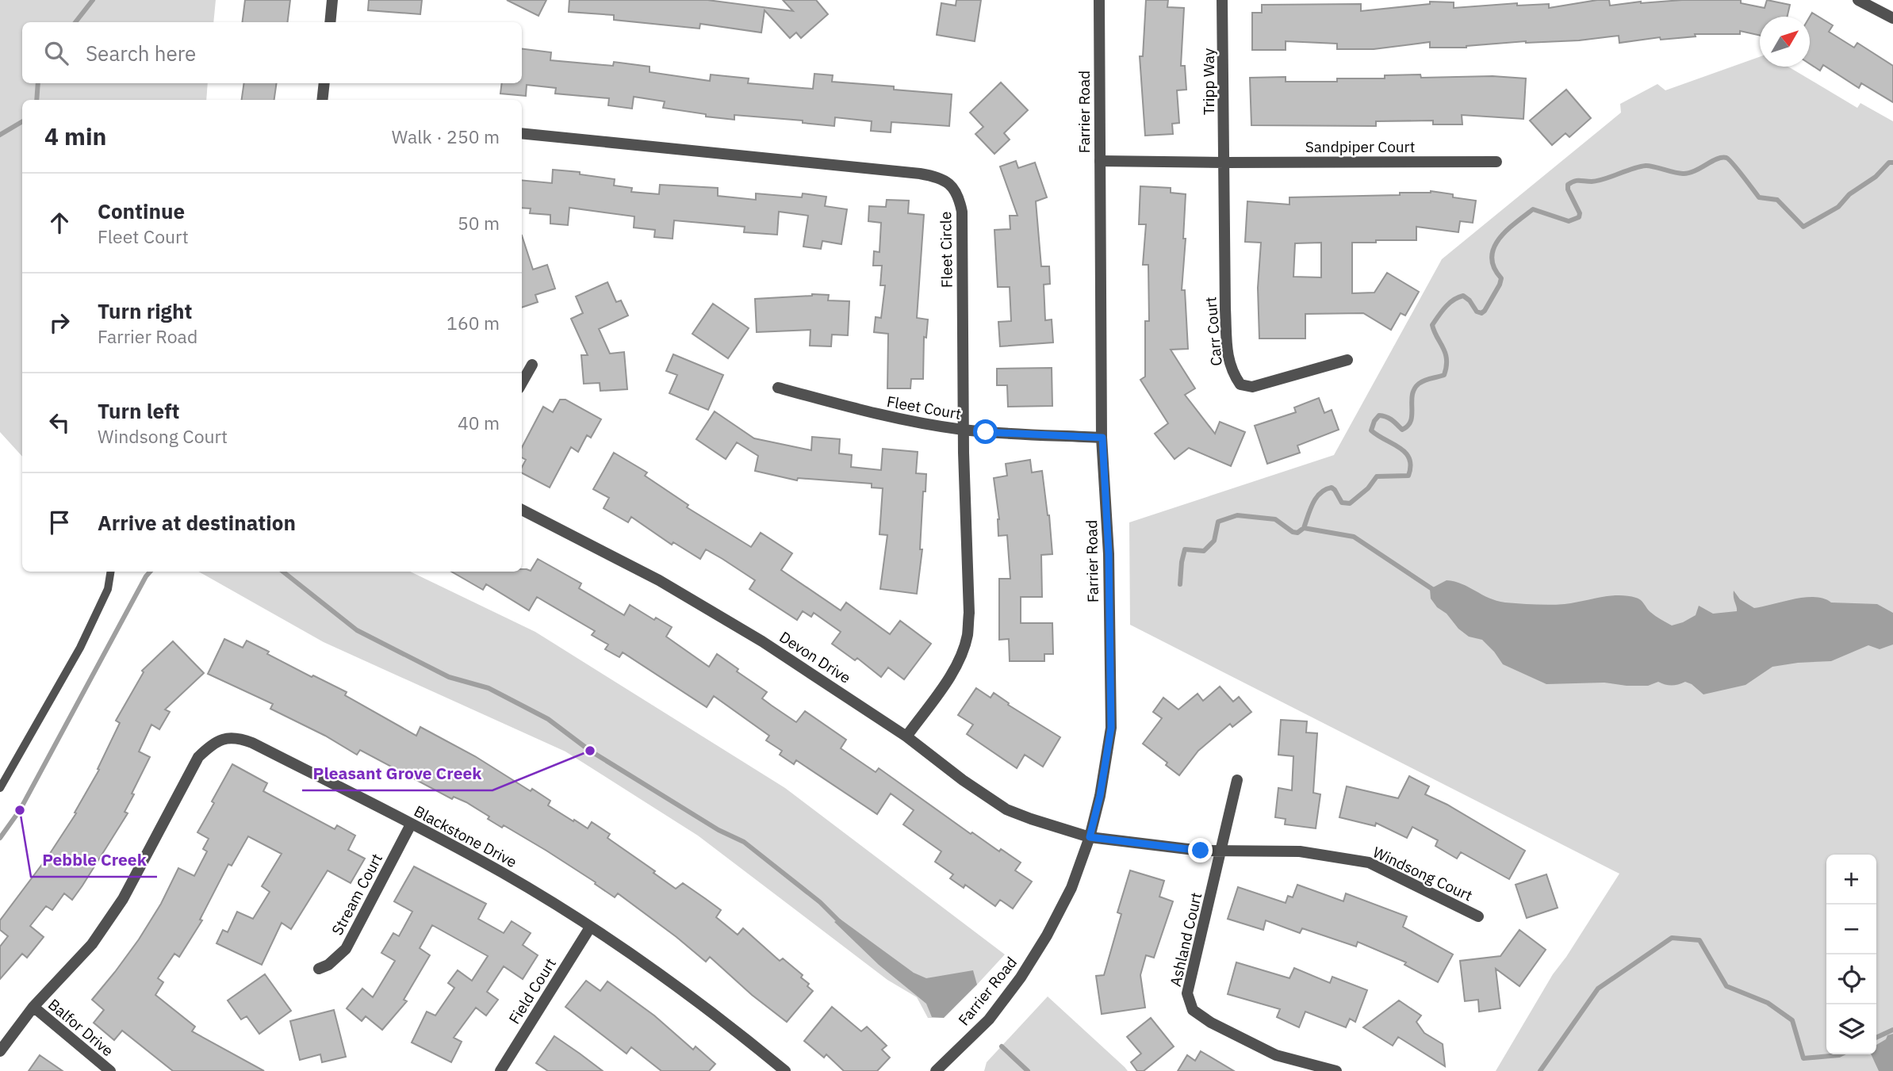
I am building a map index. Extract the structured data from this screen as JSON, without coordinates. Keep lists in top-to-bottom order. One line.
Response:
{"streets":{"street":["Tripp Way","Farrier Road","Sandpiper Court","Fleet Circle","Carr Court","Fleet Court","Devon Drive","Blackstone Drive","Windsong Court","Stream Court","Ashland Court","Field Court","Balfor Drive"]},"crossings":[["Tripp Way","Sandpiper Court"],["Tripp Way","Carr Court"],["Farrier Road","Sandpiper Court"],["Farrier Road","Fleet Court"],["Farrier Road","Devon Drive"],["Farrier Road","Windsong Court"],["Sandpiper Court","Carr Court"],["Fleet Circle","Fleet Court"],["Fleet Circle","Devon Drive"],["Devon Drive","Windsong Court"],["Blackstone Drive","Stream Court"],["Blackstone Drive","Field Court"],["Blackstone Drive","Balfor Drive"],["Windsong Court","Ashland Court"]],"places":["Pleasant Grove Creek","Pebble Creek"],"north":"top right","page":{"search":"Search here","heading":["4 min","Walk · 250 m"],"list":[["Continue","Fleet Court","50 m"],["Turn right","Farrier Road","160 m"],["Turn left","Windsong Court","40 m"],"Arrive at destination"],"map_buttons":["+","−"]}}
